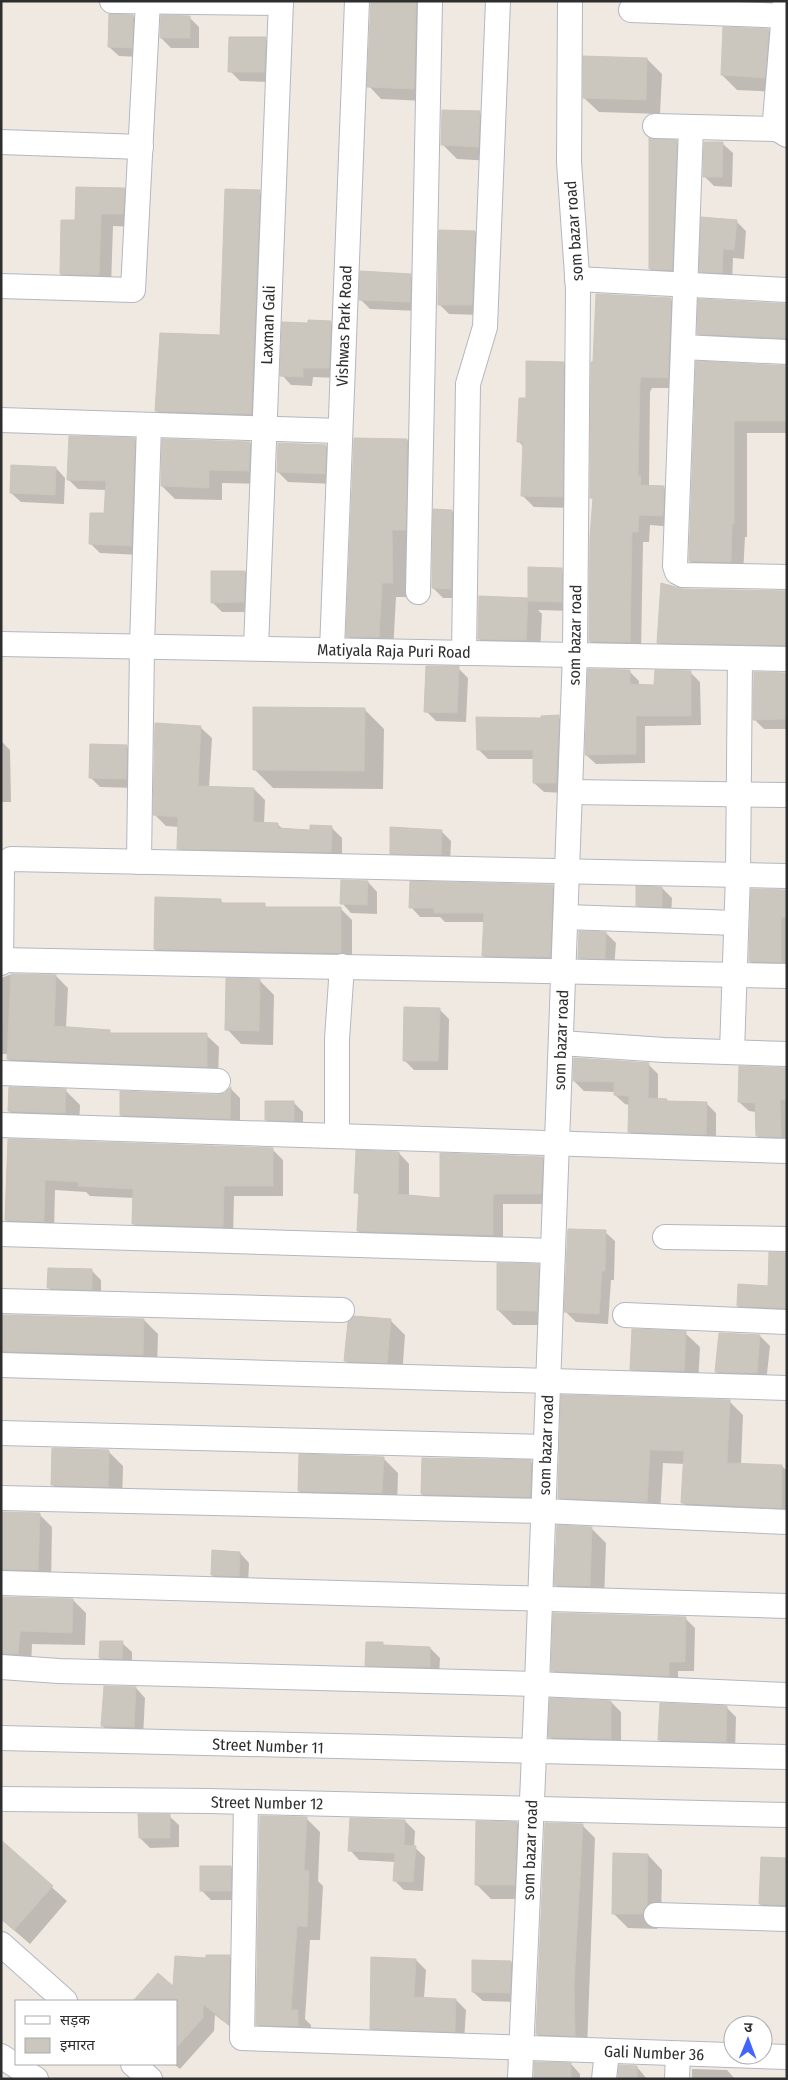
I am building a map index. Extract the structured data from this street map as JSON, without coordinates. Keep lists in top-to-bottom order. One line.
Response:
{"streets":{"street":["som bazar road","Laxman Gali","Vishwas Park Road","Matiyala Raja Puri Road","Street Number 11","Street Number 12","Gali Number 36"]},"crossings":[["som bazar road","Matiyala Raja Puri Road"],["som bazar road","Street Number 11"],["som bazar road","Street Number 12"],["som bazar road","Gali Number 36"],["Laxman Gali","Matiyala Raja Puri Road"],["Vishwas Park Road","Matiyala Raja Puri Road"],["Street Number 12","Gali Number 36"]],"legend":["सड़क","इमारत"],"north":"top"}
